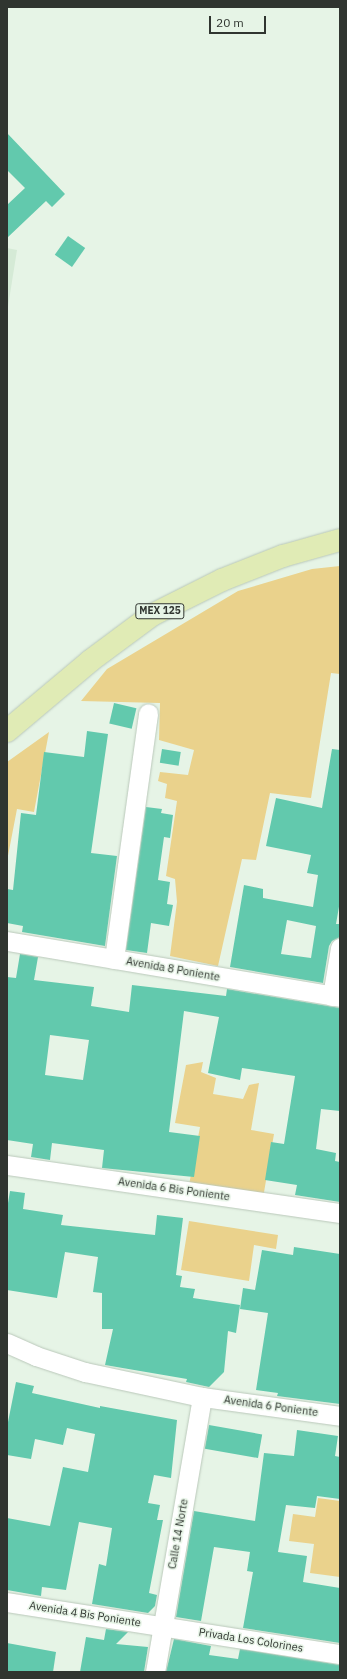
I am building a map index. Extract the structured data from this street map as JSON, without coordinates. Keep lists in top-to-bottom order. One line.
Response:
{"streets":{"main road":["MEX 125"],"street":["Avenida 8 Poniente","Avenida 6 Bis Poniente","Avenida 6 Poniente","Calle 14 Norte","Avenida 4 Bis Poniente","Privada Los Colorines"]},"crossings":[["Avenida 6 Poniente","Calle 14 Norte"],["Calle 14 Norte","Avenida 4 Bis Poniente"],["Calle 14 Norte","Privada Los Colorines"],["Avenida 4 Bis Poniente","Privada Los Colorines"]],"scale_bar":"20 m"}
